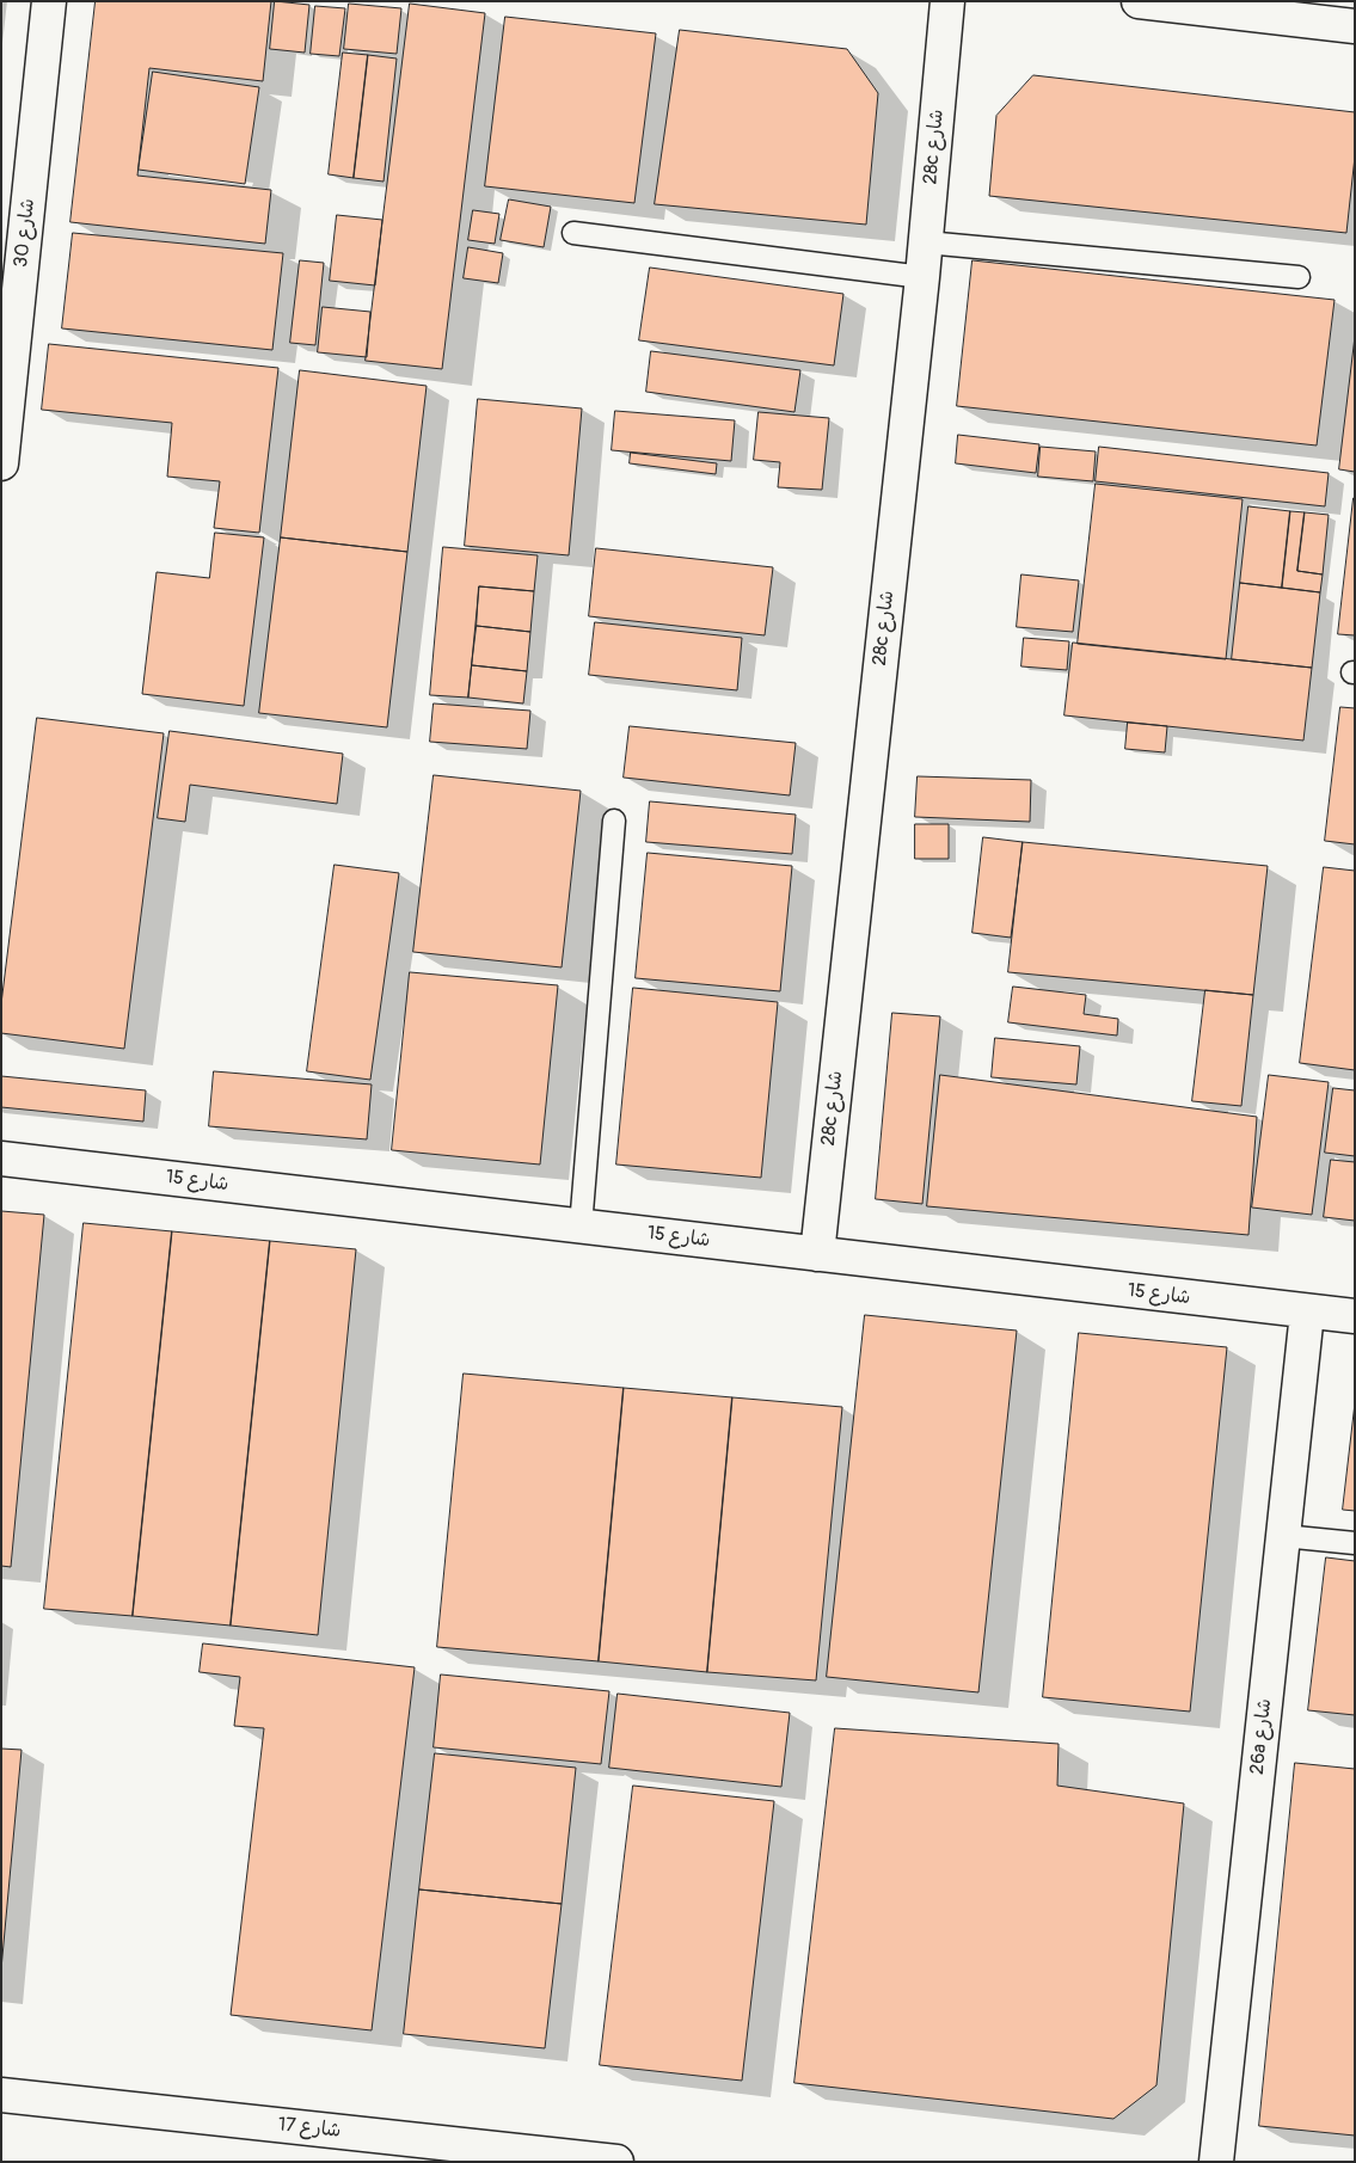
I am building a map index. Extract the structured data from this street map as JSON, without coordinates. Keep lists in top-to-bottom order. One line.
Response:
{"streets":{"street":["28c شارع","شارع 30","شارع 15","26a شارع","شارع 17"]},"crossings":[["28c شارع","شارع 15"],["شارع 15","26a شارع"]]}
